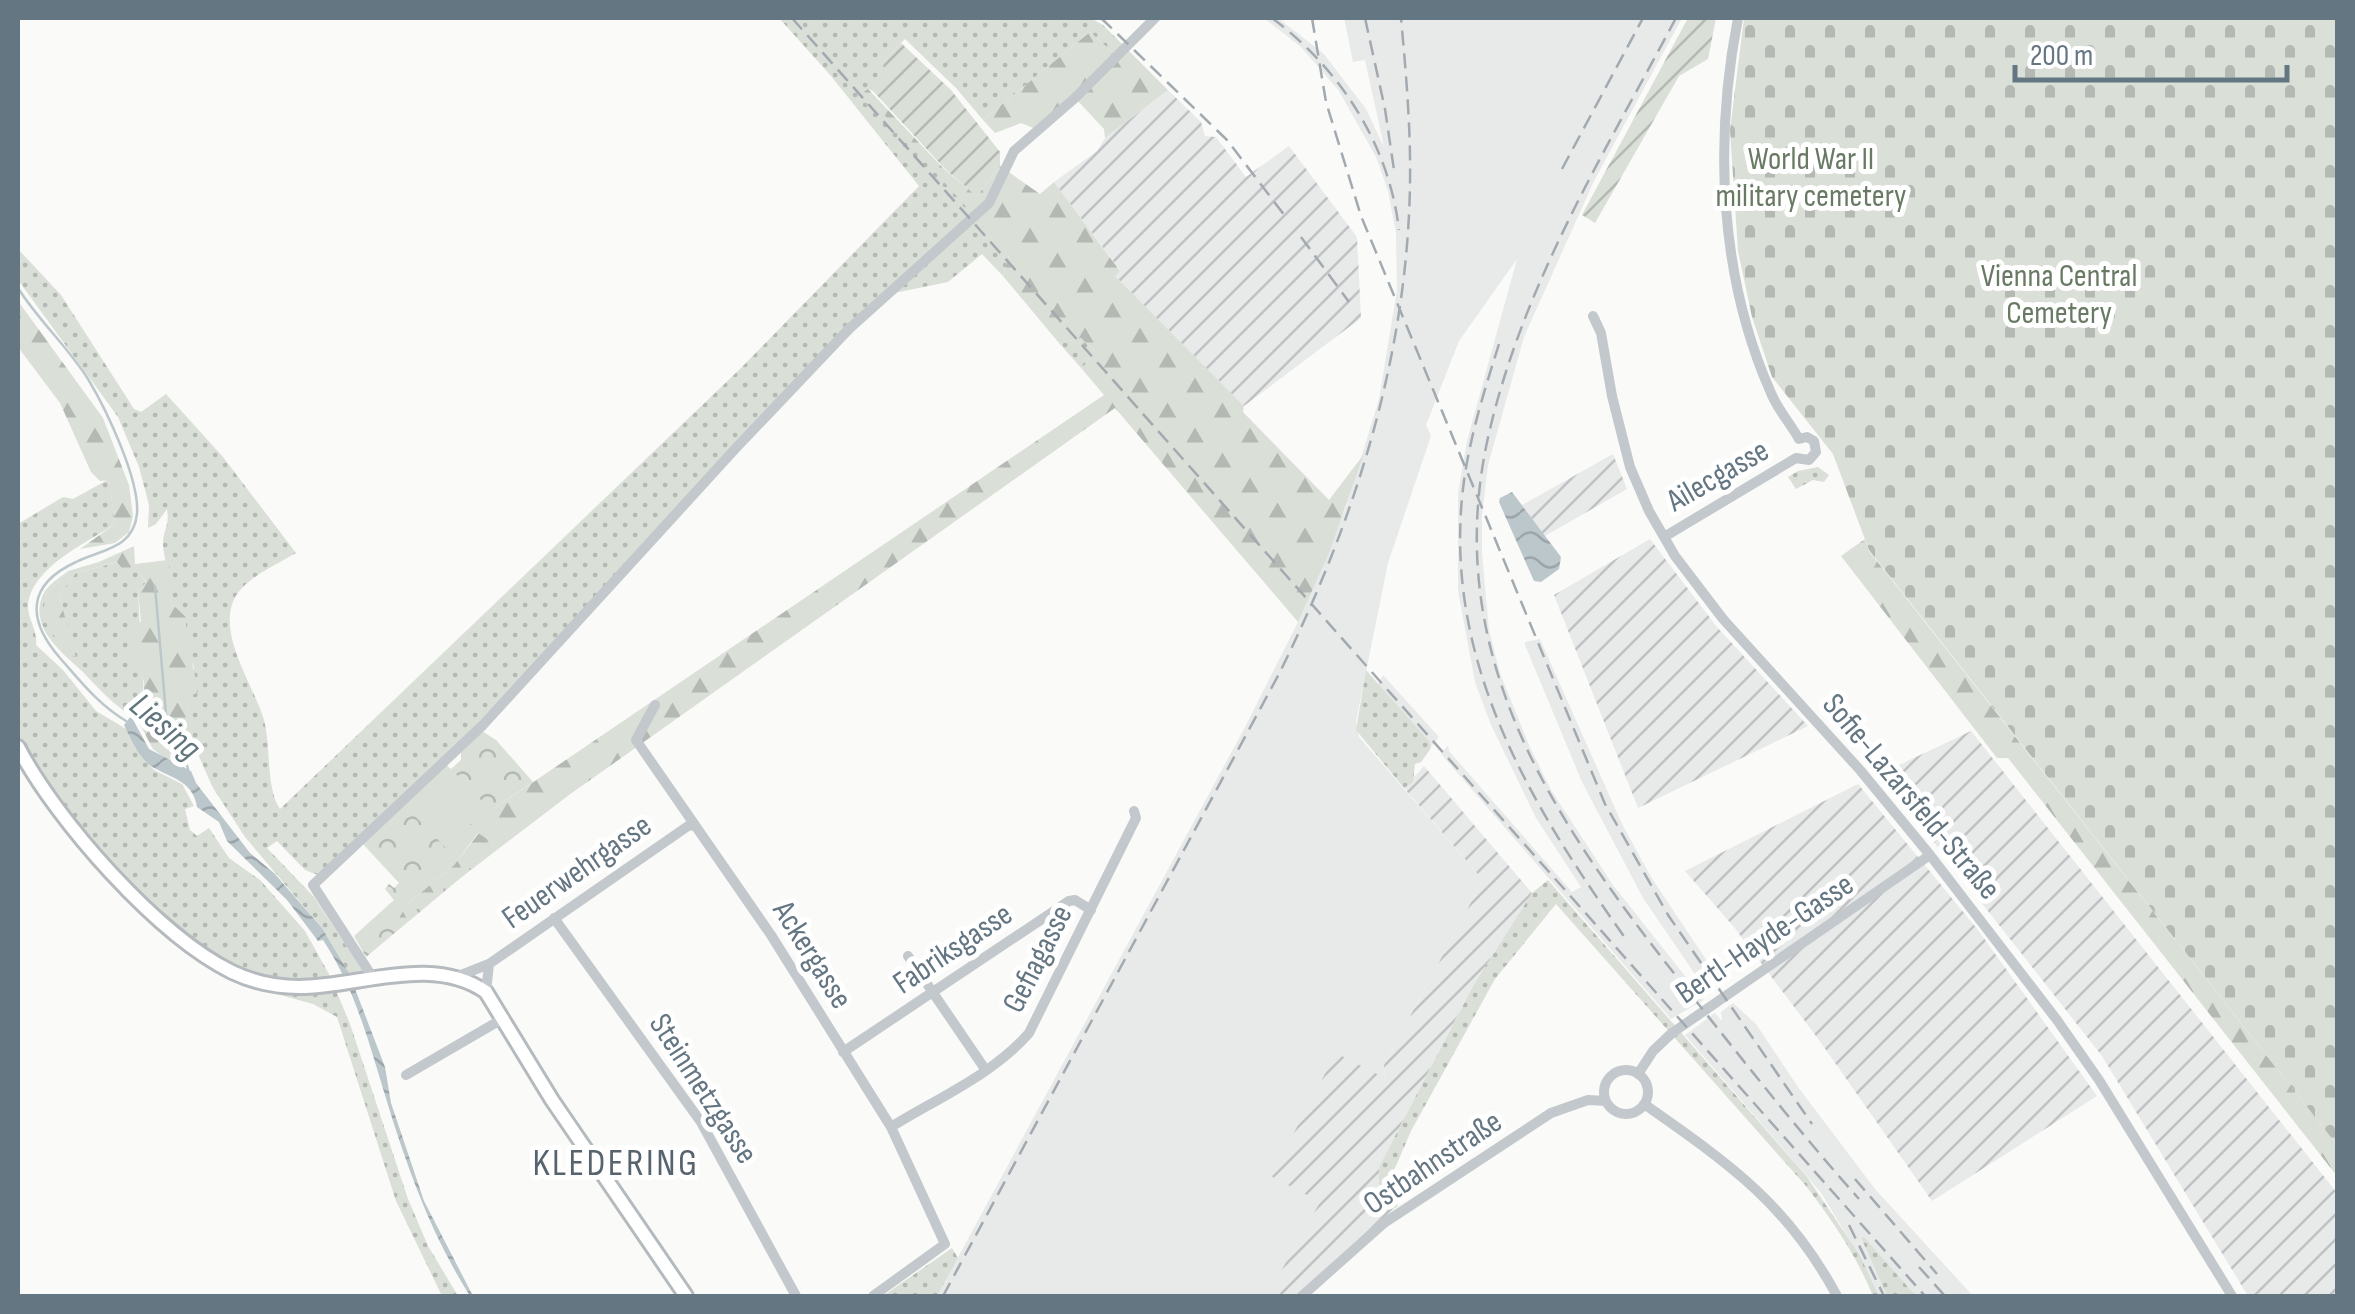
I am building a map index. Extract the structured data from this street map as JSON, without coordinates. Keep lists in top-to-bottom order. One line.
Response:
{"streets":{"street":["Ailecgasse","Sofie-Lazarsfeld-Straße","Feuerwehrgasse","Bertl-Hayde-Gasse","Fabriksgasse","Ackergasse","Gefiagasse","Steinmetzgasse","Ostbahnstraße"]},"crossings":[["Ailecgasse","Sofie-Lazarsfeld-Straße"],["Sofie-Lazarsfeld-Straße","Bertl-Hayde-Gasse"],["Feuerwehrgasse","Ackergasse"],["Feuerwehrgasse","Steinmetzgasse"],["Bertl-Hayde-Gasse","Ostbahnstraße"],["Fabriksgasse","Ackergasse"],["Fabriksgasse","Gefiagasse"],["Ackergasse","Gefiagasse"]],"districts":["KLEDERING"],"water":["Liesing"],"parks":["World War II military cemetery","Vienna Central Cemetery"],"scale_bar":"200 m"}
